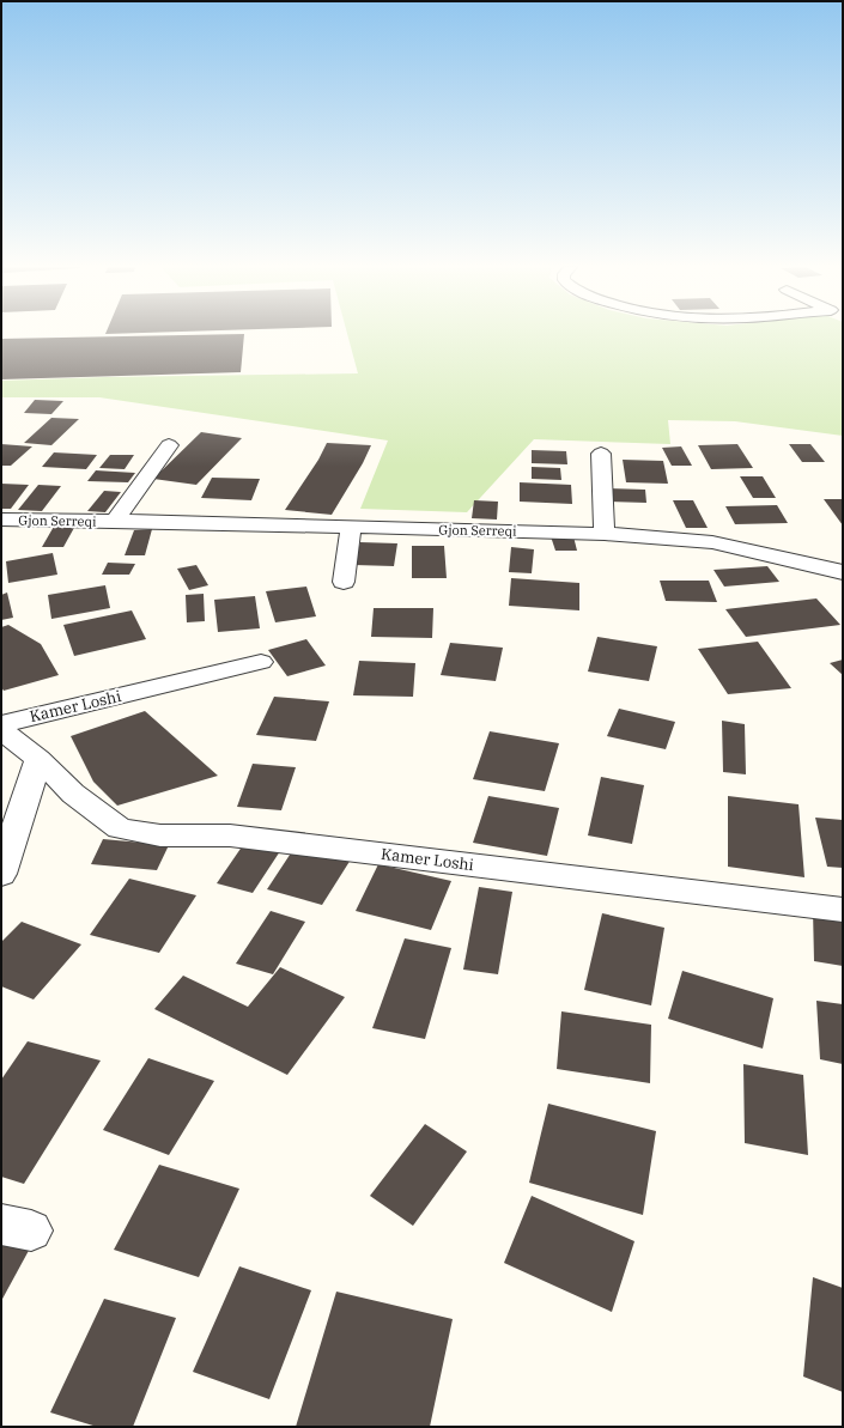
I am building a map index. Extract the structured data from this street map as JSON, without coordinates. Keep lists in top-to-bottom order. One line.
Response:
{"streets":{"street":["Gjon Serreqi","Kamer Loshi"]}}
